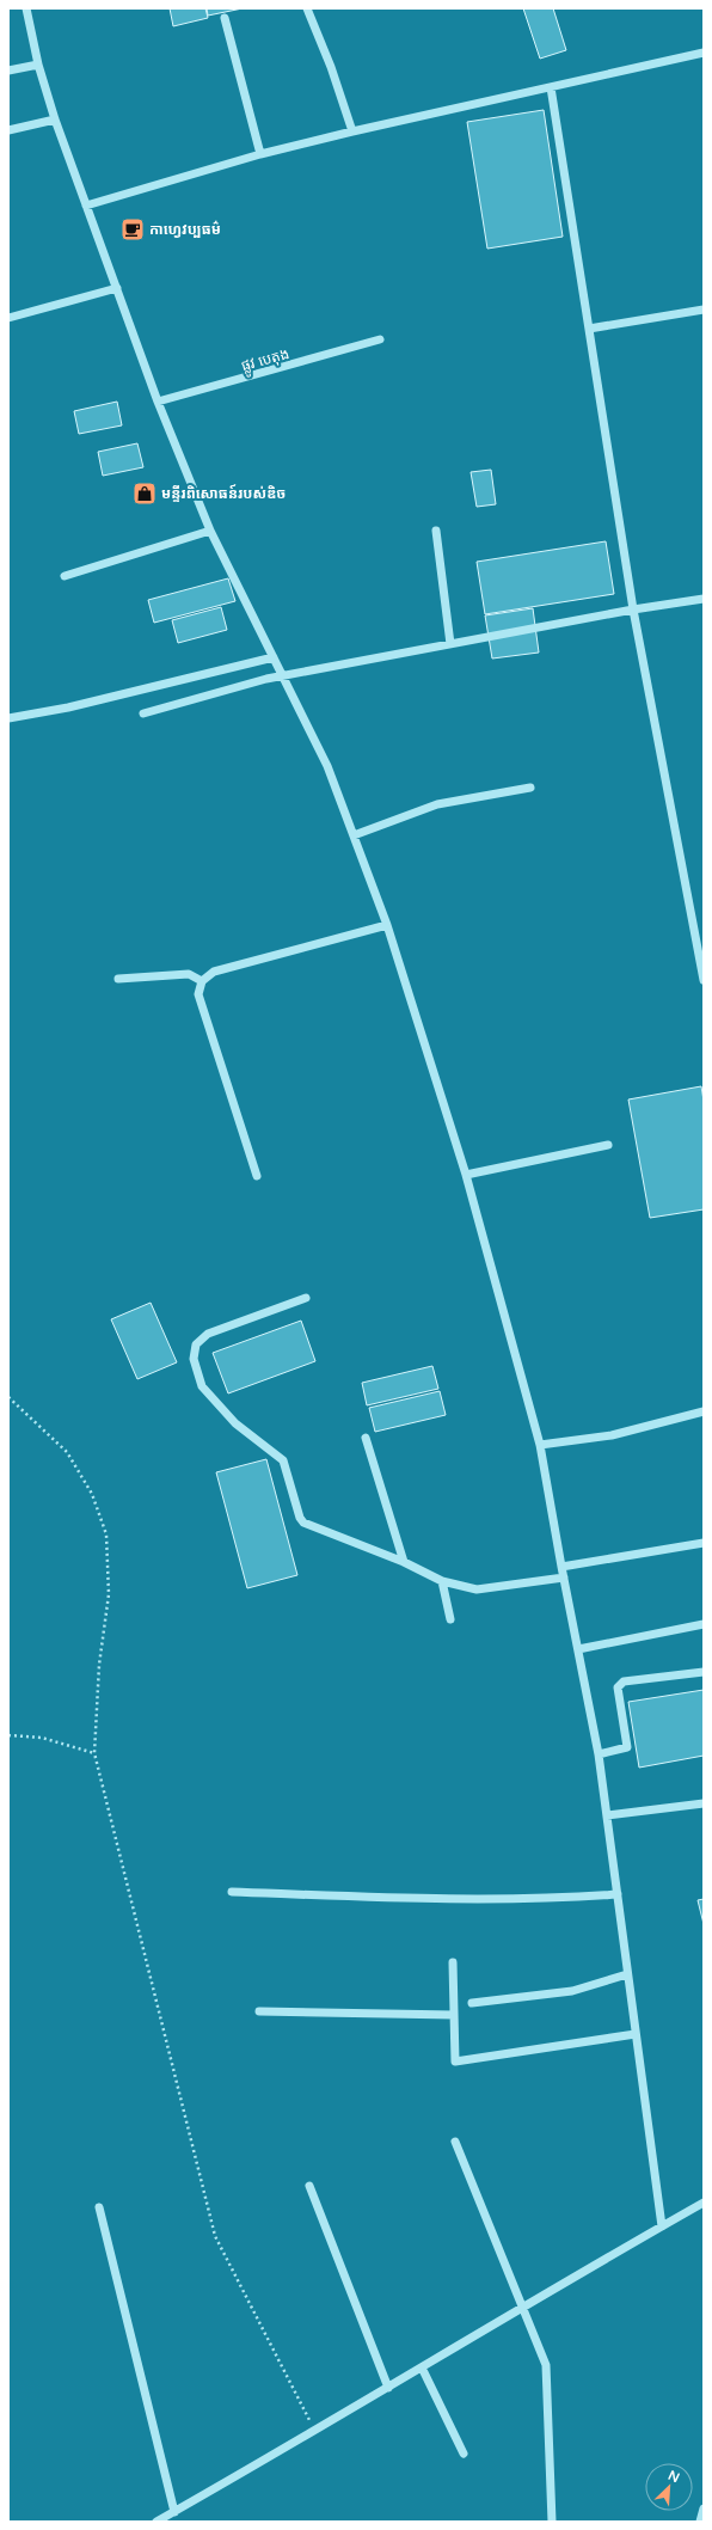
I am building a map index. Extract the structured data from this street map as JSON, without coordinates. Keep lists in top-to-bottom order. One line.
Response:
{"streets":{"street":["ផ្លូវ បេតុង"]},"places":{"cafe":["កាហ្វេវប្បធម៌"],"shop":["មន្ទីរពិសោធន៍របស់ឌិច"]},"north":"top right"}
